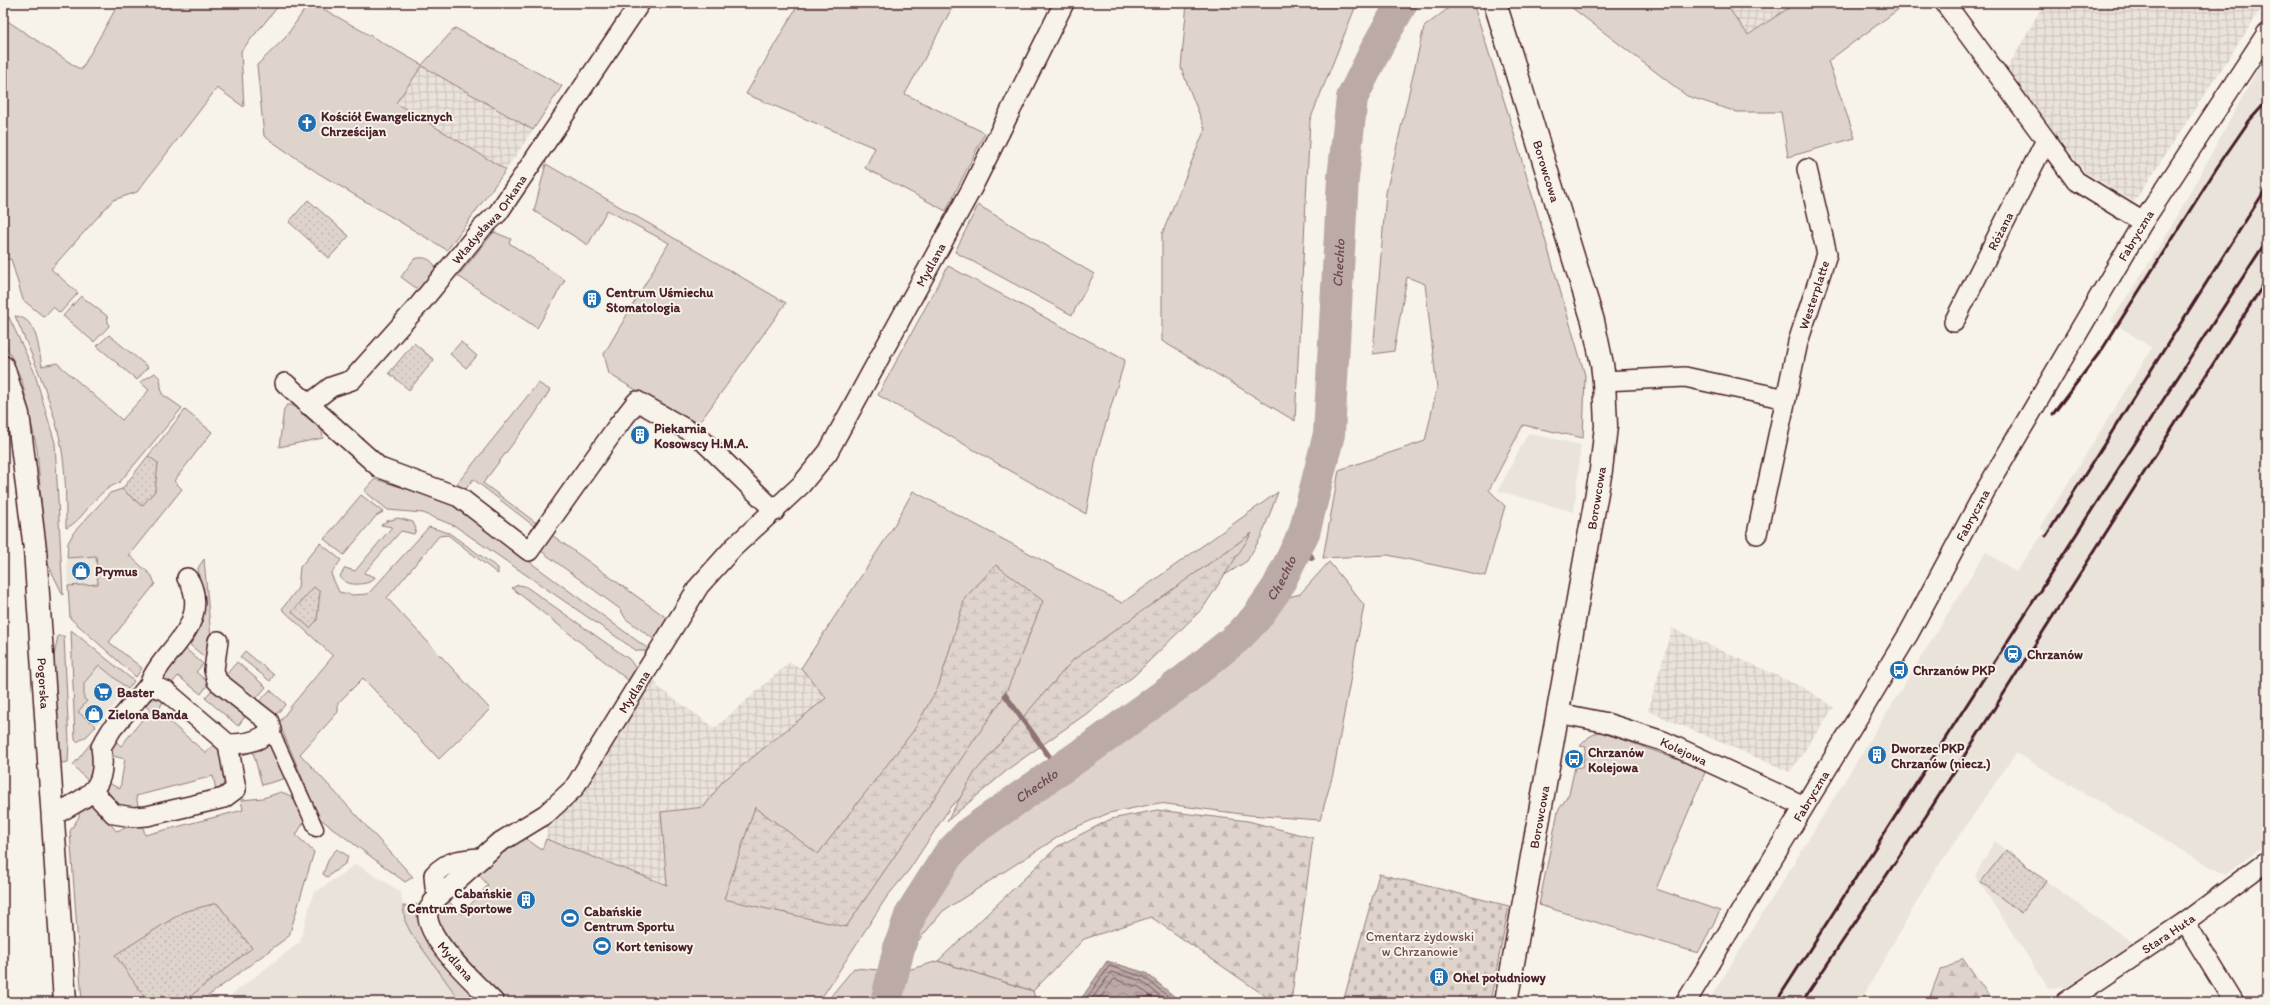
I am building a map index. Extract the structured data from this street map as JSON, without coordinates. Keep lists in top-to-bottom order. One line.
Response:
{"streets":{"street":["Borowcowa","Władysława Orkana","Różana","Fabryczna","Mydlana","Westerplatte","Pogorska","Kolejowa","Stara Huta"]},"crossings":[["Borowcowa","Kolejowa"],["Fabryczna","Kolejowa"]],"water":["Chechło"],"parks":["Cmentarz żydowski w Chrzanowie"],"places":{"church":["Kościół Ewangelicznych Chrześcijan"],"building":["Centrum Uśmiechu Stomatologia","Piekarnia Kosowscy H.M.A.","Dworzec PKP Chrzanów (niecz.)","Cabańskie Centrum Sportowe","Ohel południowy"],"shop":["Prymus","Zielona Banda"],"station":["Chrzanów"],"bus stop":["Chrzanów PKP","Chrzanów Kolejowa"],"supermarket":["Baster"],"sports":["Cabańskie Centrum Sportu","Kort tenisowy"]}}
